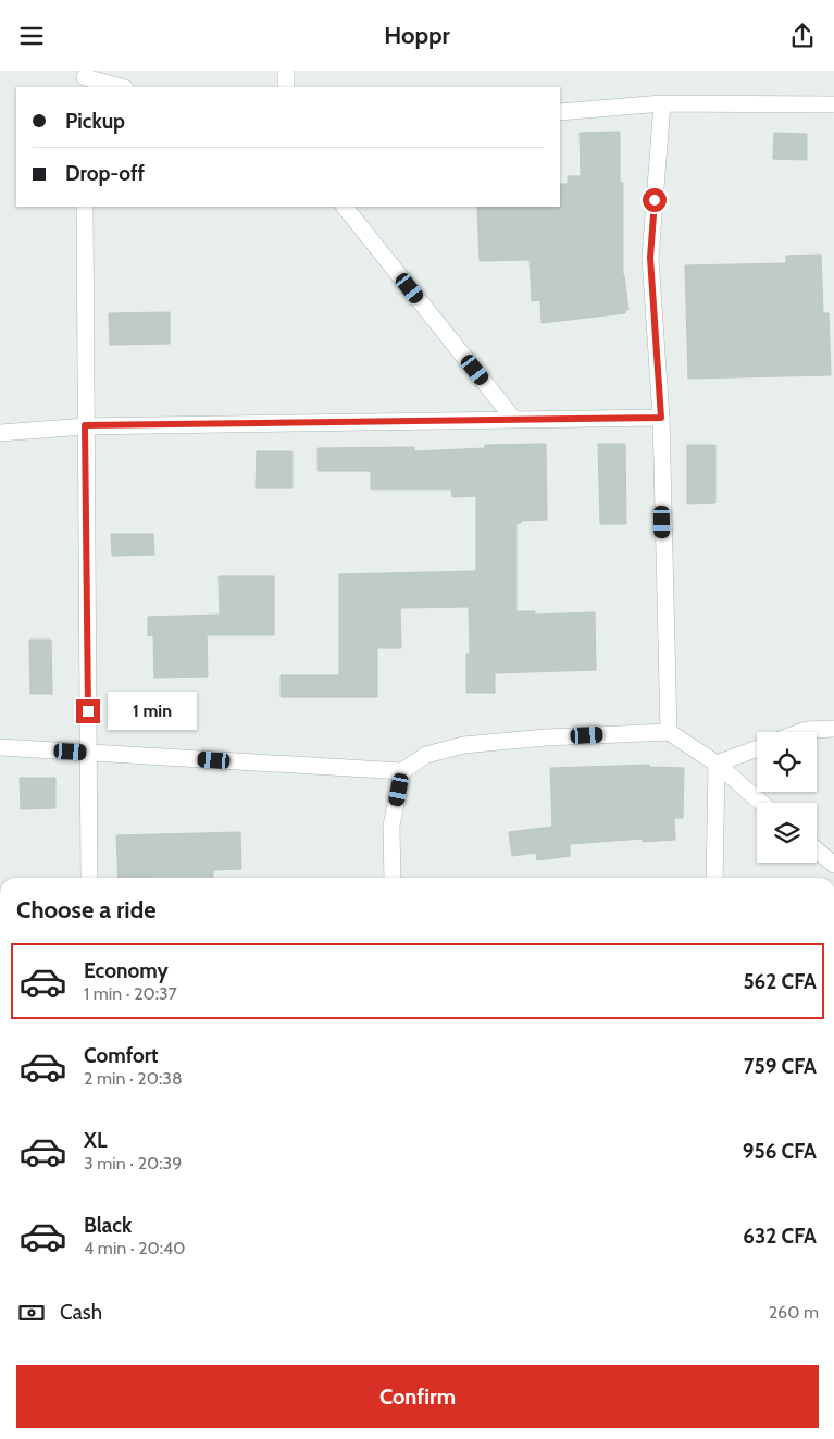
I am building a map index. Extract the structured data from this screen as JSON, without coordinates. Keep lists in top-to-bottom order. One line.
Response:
{"page":{"header":"Hoppr","banner":["Pickup","Drop-off"],"bubble":"1 min","heading":"Choose a ride","list":[{"name":"Economy","note":"1 min · 20:37","value":"562 CFA"},{"name":"Comfort","note":"2 min · 20:38","value":"759 CFA"},{"name":"XL","note":"3 min · 20:39","value":"956 CFA"},{"name":"Black","note":"4 min · 20:40","value":"632 CFA"}],"pay":["Cash","260 m"],"buttons":"Confirm"}}
